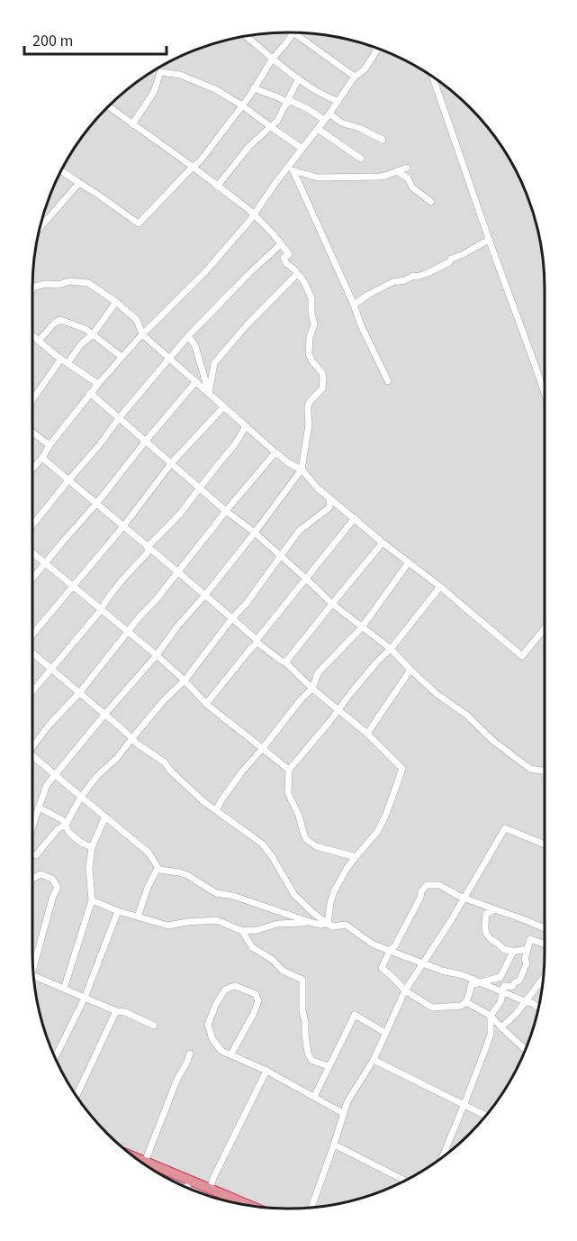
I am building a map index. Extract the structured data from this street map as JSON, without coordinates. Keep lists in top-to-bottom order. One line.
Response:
{"scale_bar":"200 m"}
